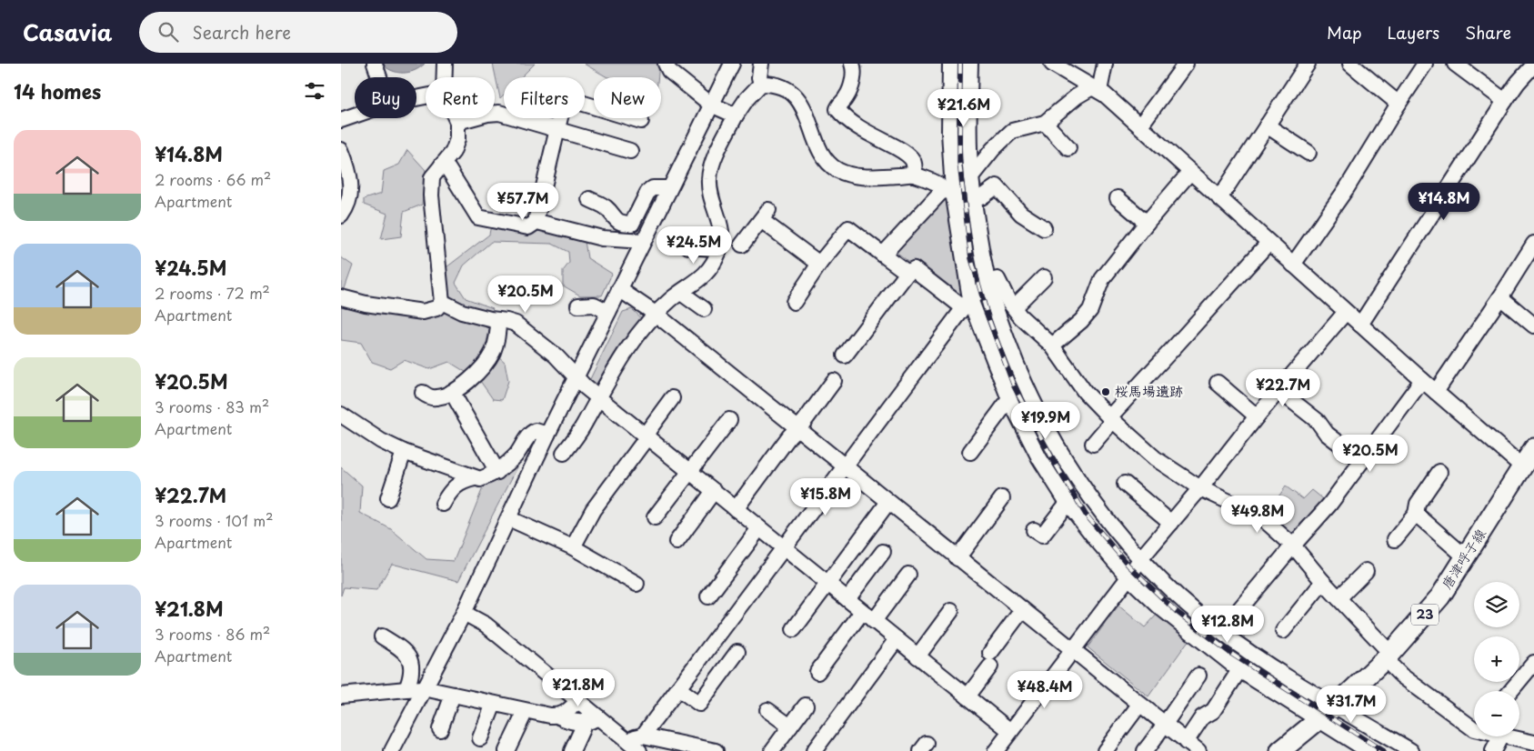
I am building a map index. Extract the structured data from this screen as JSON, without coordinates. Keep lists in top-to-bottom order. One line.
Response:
{"streets":{"main road":["唐津呼子線","23"]},"places":["桜馬場遺跡"],"page":{"header":"Casavia","search":"Search here","nav":["Map","Layers","Share"],"heading":"14 homes","chip":["Buy","Rent","Filters","New"],"price":["¥21.6M","¥57.7M","¥14.8M","¥24.5M","¥20.5M","¥22.7M","¥19.9M","¥20.5M","¥15.8M","¥49.8M","¥12.8M","¥21.8M","¥48.4M","¥31.7M"],"list":[{"name":"¥14.8M","note":"2 rooms · 66 m² · Apartment"},{"name":"¥24.5M","note":"2 rooms · 72 m² · Apartment"},{"name":"¥20.5M","note":"3 rooms · 83 m² · Apartment"},{"name":"¥22.7M","note":"3 rooms · 101 m² · Apartment"},{"name":"¥21.8M","note":"3 rooms · 86 m² · Apartment"}],"map_buttons":["+","−"]}}
